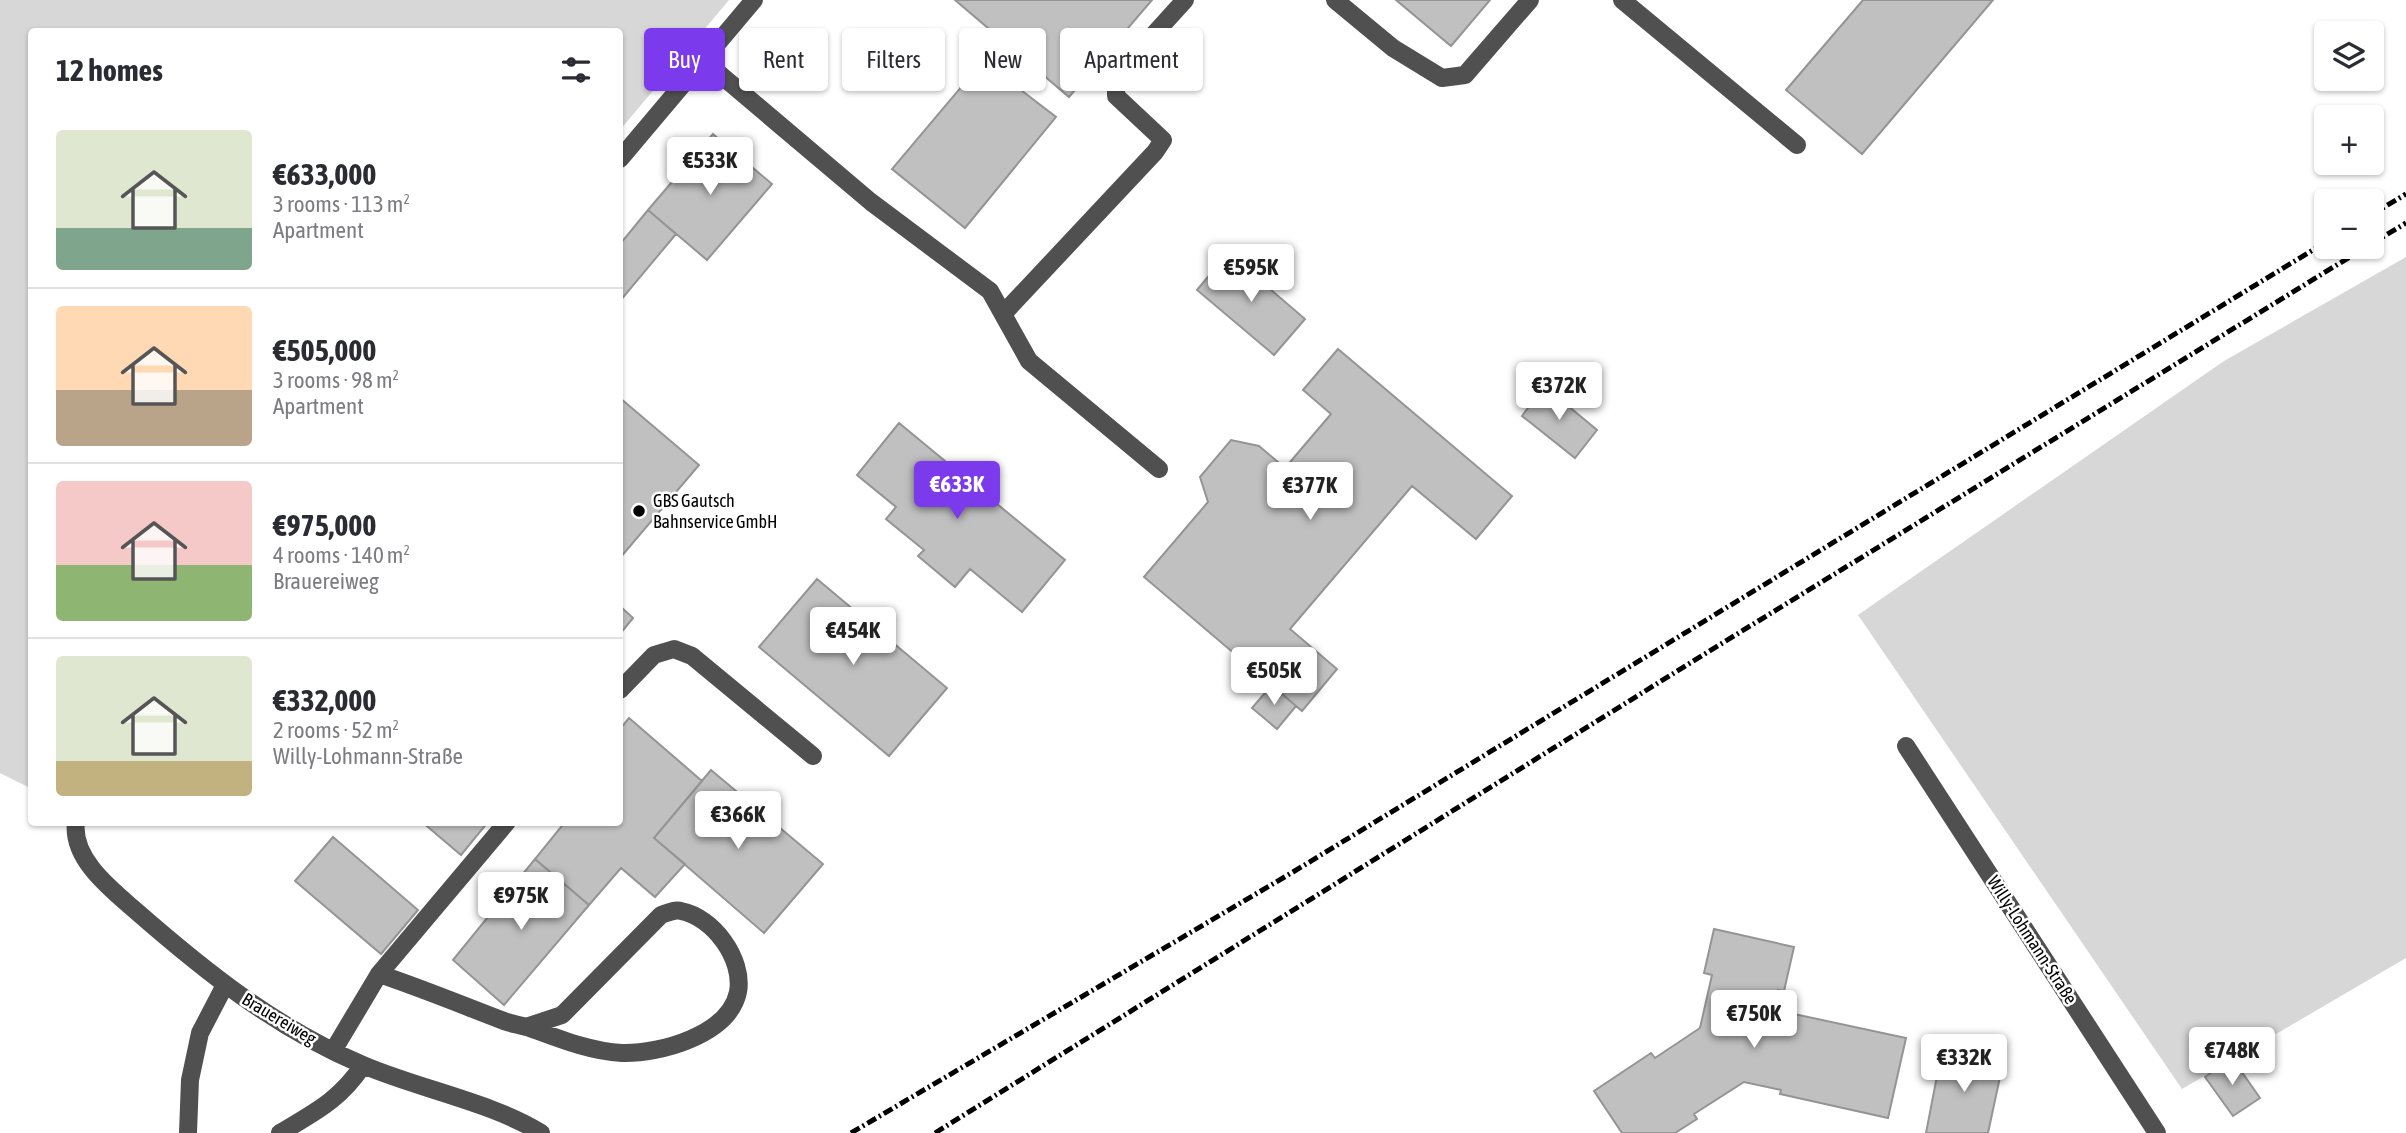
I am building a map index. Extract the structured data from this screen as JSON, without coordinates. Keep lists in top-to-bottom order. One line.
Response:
{"streets":{"street":["Willy-Lohmann-Straße","Brauereiweg"]},"places":["GBS Gautsch Bahnservice GmbH"],"page":{"map_buttons":["+","−"],"chip":["Buy","Rent","Filters","New","Apartment"],"heading":"12 homes","list":[{"name":"€633,000","note":"3 rooms · 113 m² · Apartment"},{"name":"€505,000","note":"3 rooms · 98 m² · Apartment"},{"name":"€975,000","note":"4 rooms · 140 m² · Brauereiweg"},{"name":"€332,000","note":"2 rooms · 52 m² · Willy-Lohmann-Straße"}],"price":["€533K","€595K","€372K","€633K","€377K","€454K","€505K","€366K","€975K","€750K","€748K","€332K"]}}
